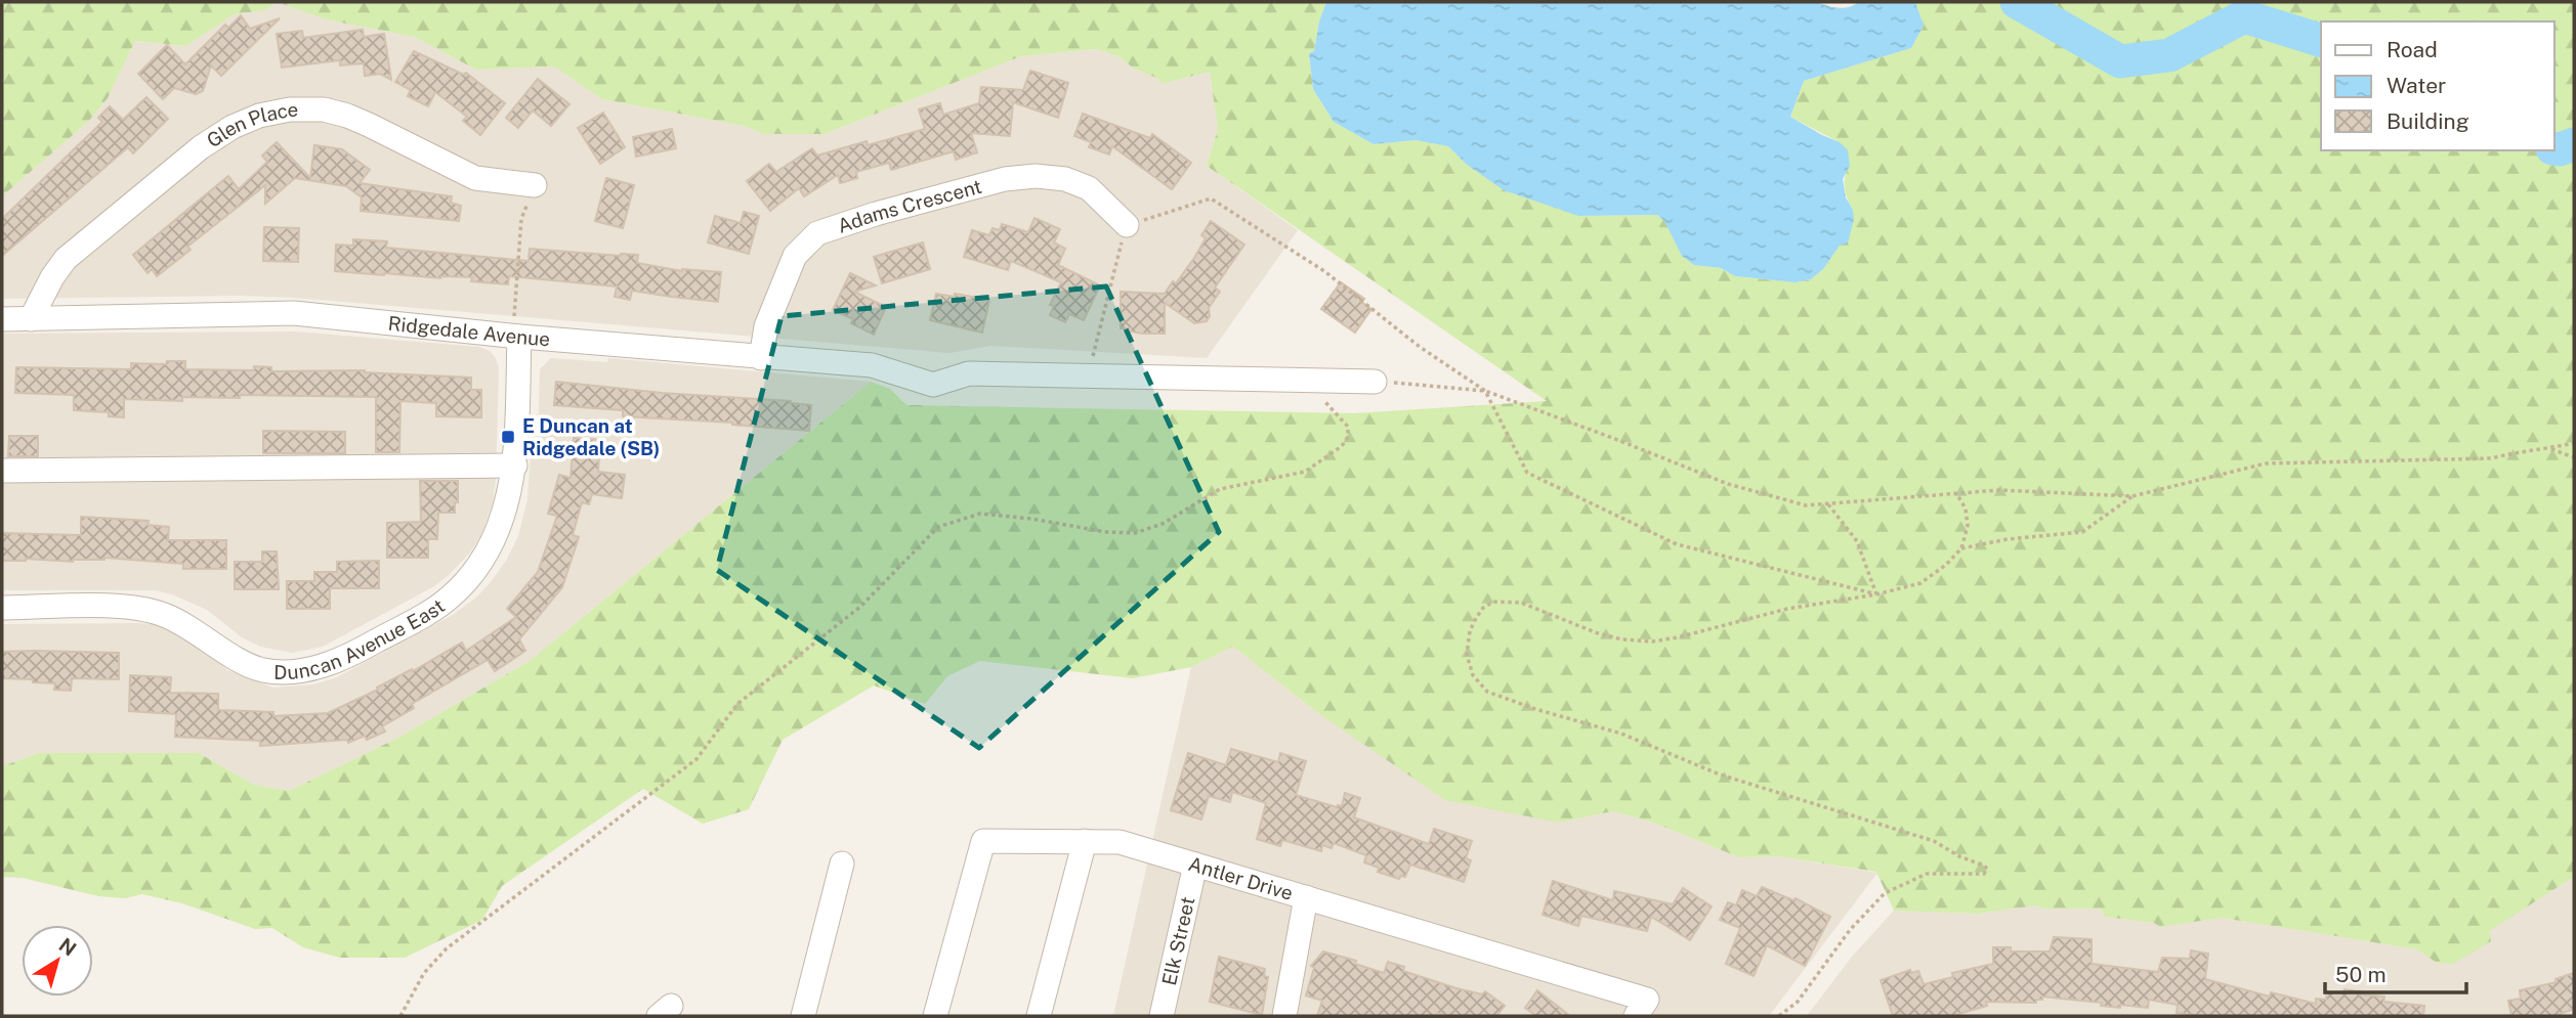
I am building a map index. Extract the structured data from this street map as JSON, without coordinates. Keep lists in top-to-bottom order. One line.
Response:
{"streets":{"street":["Glen Place","Adams Crescent","Ridgedale Avenue","Duncan Avenue East","Antler Drive","Elk Street"]},"crossings":[["Glen Place","Ridgedale Avenue"],["Adams Crescent","Ridgedale Avenue"],["Ridgedale Avenue","Duncan Avenue East"],["Antler Drive","Elk Street"]],"places":{"transit":["E Duncan at Ridgedale (SB)"]},"legend":["Road","Water","Building"],"scale_bar":"50 m","north":"top right"}
